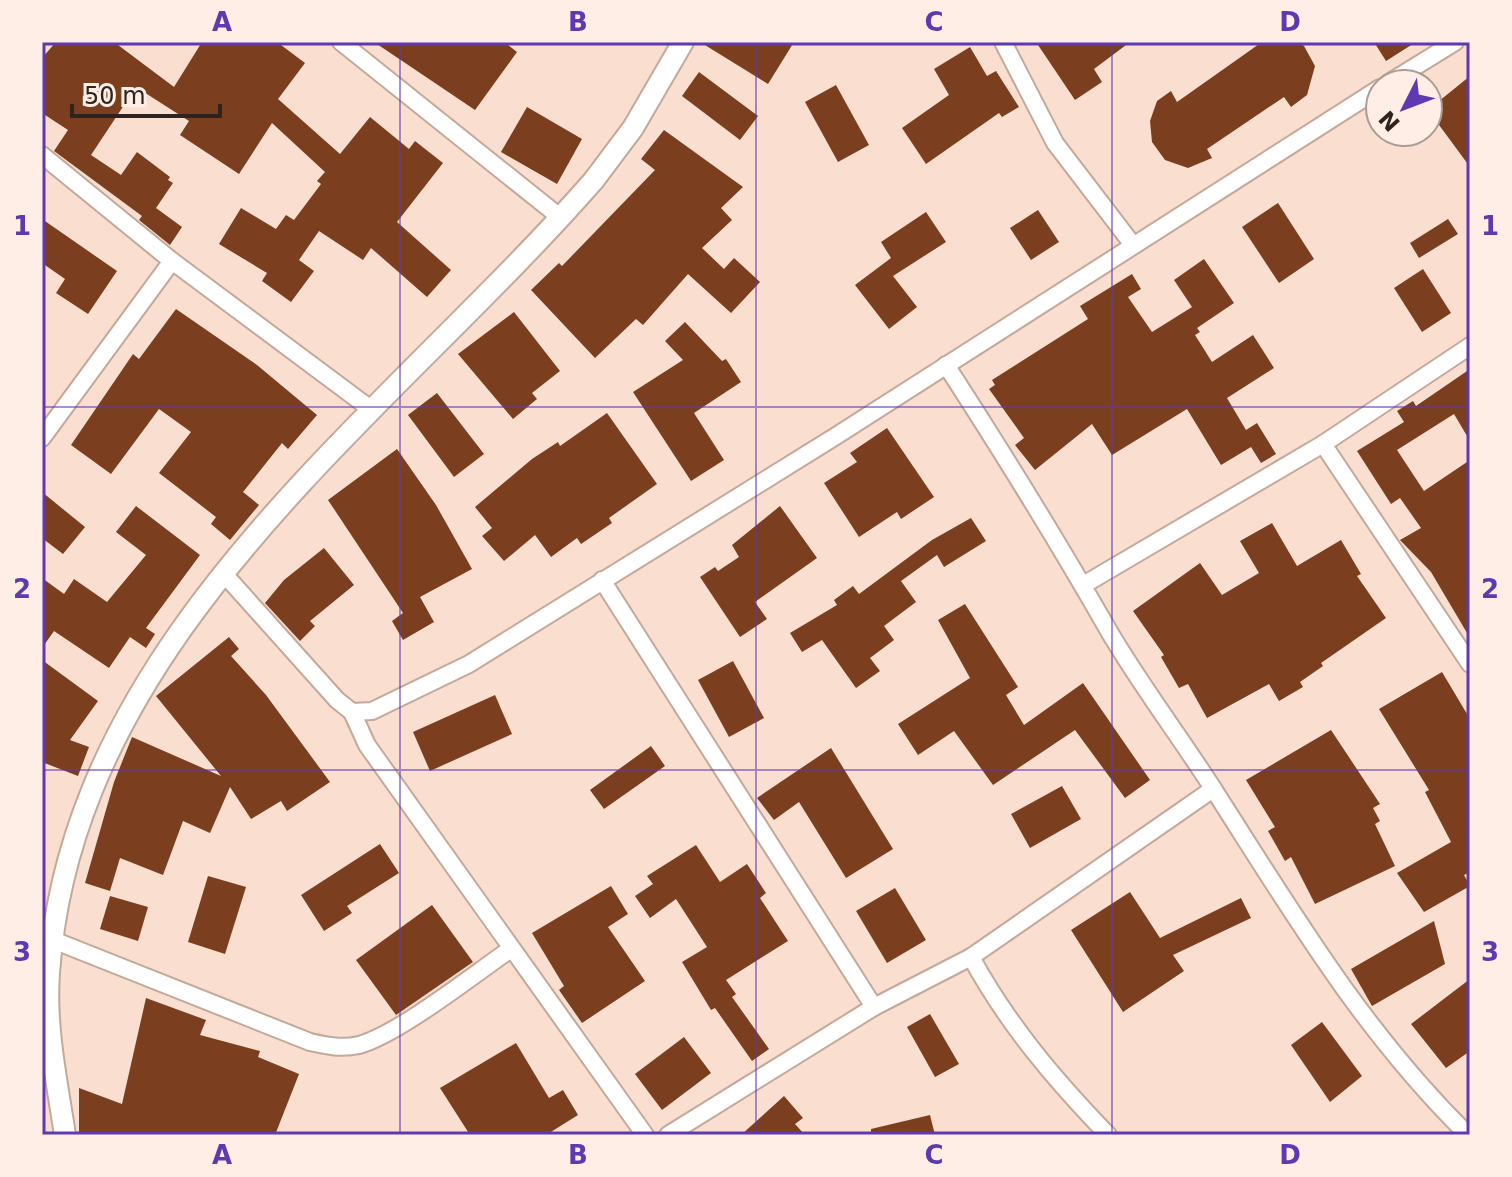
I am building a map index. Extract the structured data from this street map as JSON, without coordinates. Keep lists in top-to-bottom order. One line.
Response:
{"scale_bar":"50 m","north":"bottom left","grid":{"columns":["A","B","C","D"],"rows":["1","2","3"]}}
